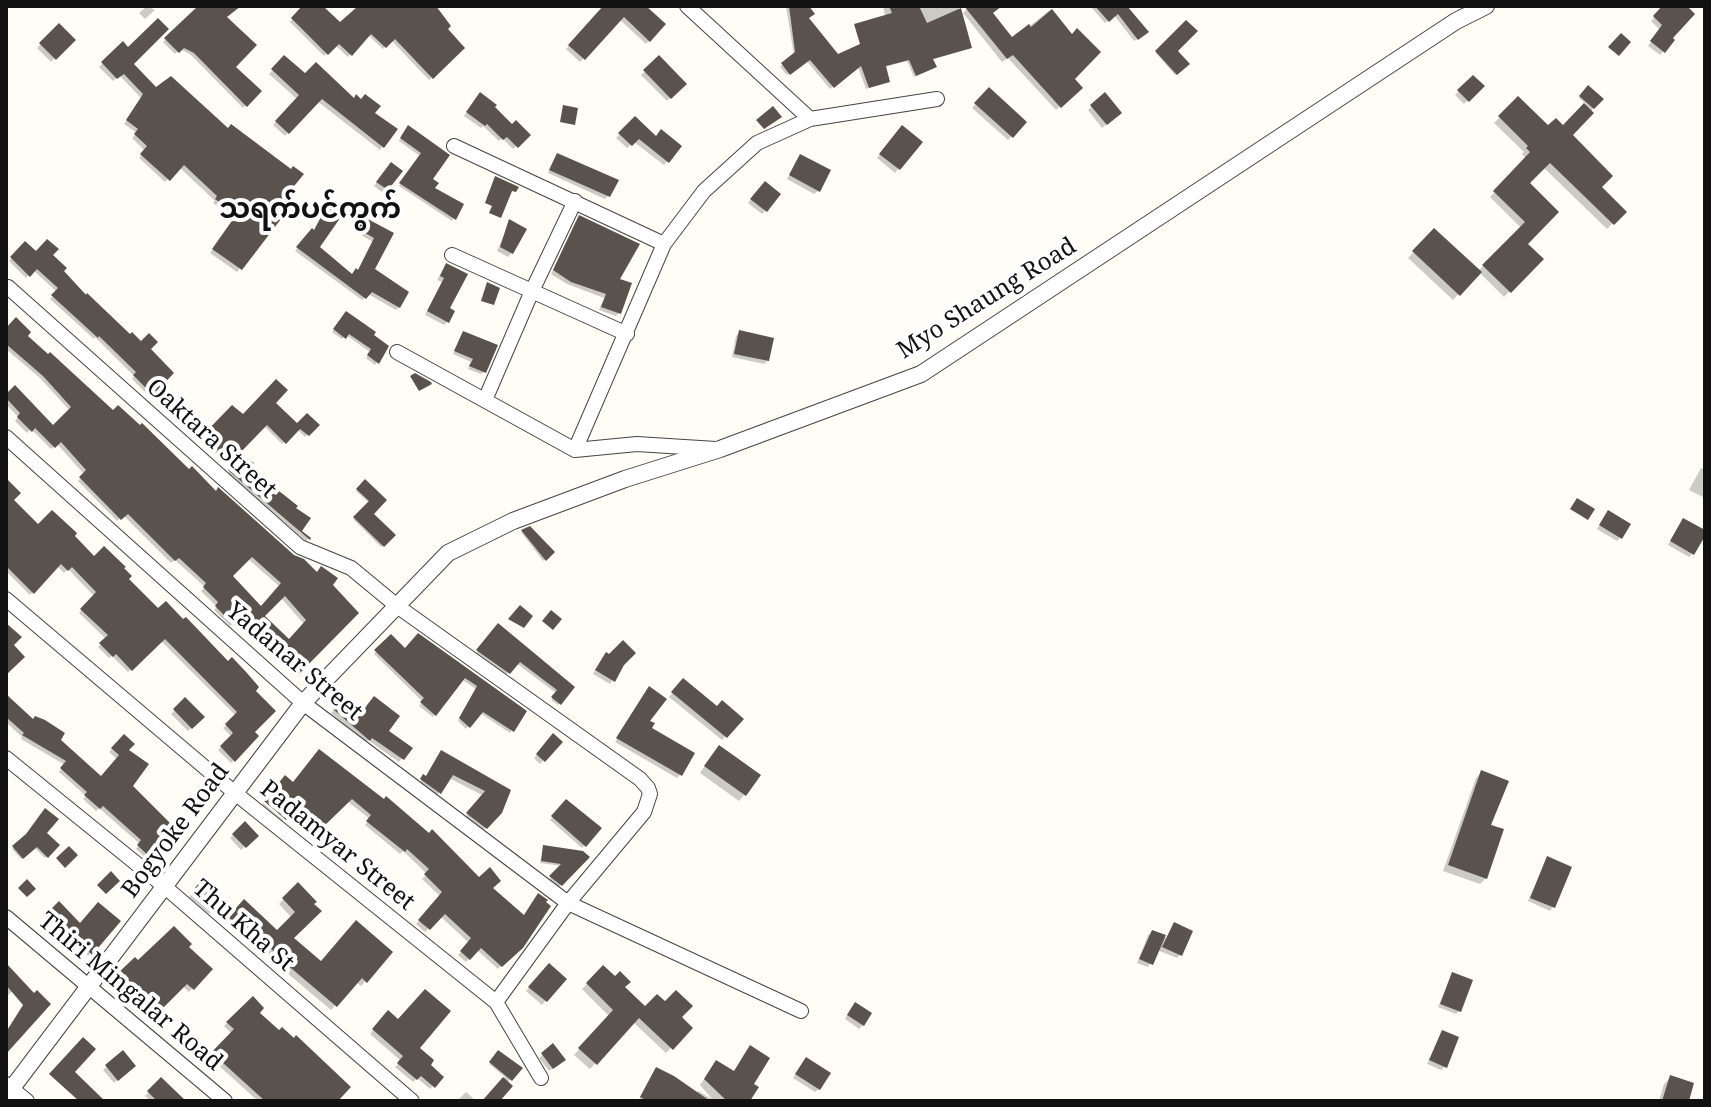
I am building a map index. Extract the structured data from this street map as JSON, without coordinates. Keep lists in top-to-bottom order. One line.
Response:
{"streets":{"street":["Myo Shaung Road","Oaktara Street","Yadanar Street","Bogyoke Road","Padamyar Street","Thu Kha St","Thiri Mingalar Road"]},"crossings":[["Myo Shaung Road","Oaktara Street"],["Myo Shaung Road","Bogyoke Road"],["Oaktara Street","Yadanar Street"],["Oaktara Street","Bogyoke Road"],["Yadanar Street","Bogyoke Road"],["Bogyoke Road","Padamyar Street"],["Bogyoke Road","Thu Kha St"],["Bogyoke Road","Thiri Mingalar Road"]],"districts":["သရက်ပင်ကွက်"]}
